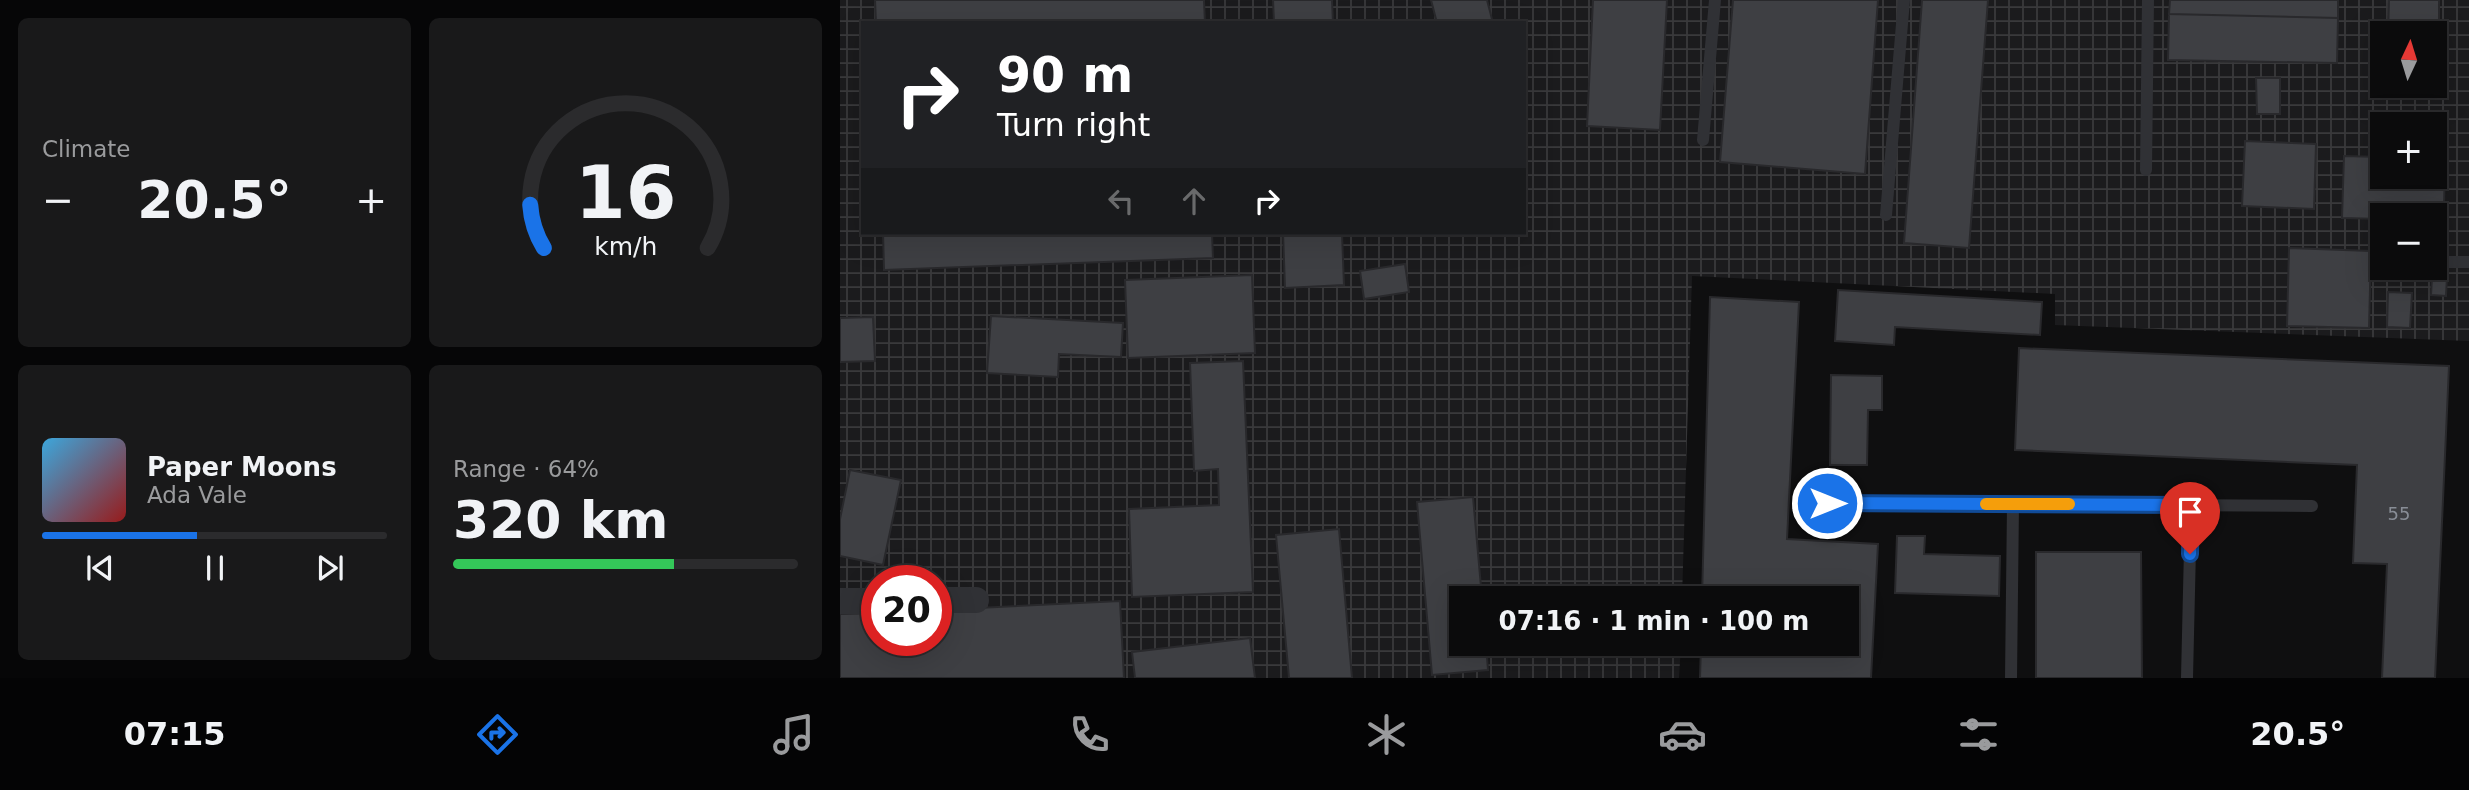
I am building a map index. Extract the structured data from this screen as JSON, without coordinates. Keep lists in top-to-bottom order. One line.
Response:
{"house_numbers":["55"],"north":"top","page":{"tile":["Climate",["Range · 64%","320 km"]],"map_buttons":["+","−"],"turn":["90 m","Turn right"],"heat":["−","20.5°","+"],"song":["Paper Moons","Ada Vale"],"limit":"20","trip":"07:16 · 1 min · 100 m","tabs":["07:15","20.5°"],"gauge":["16","km/h"]}}
